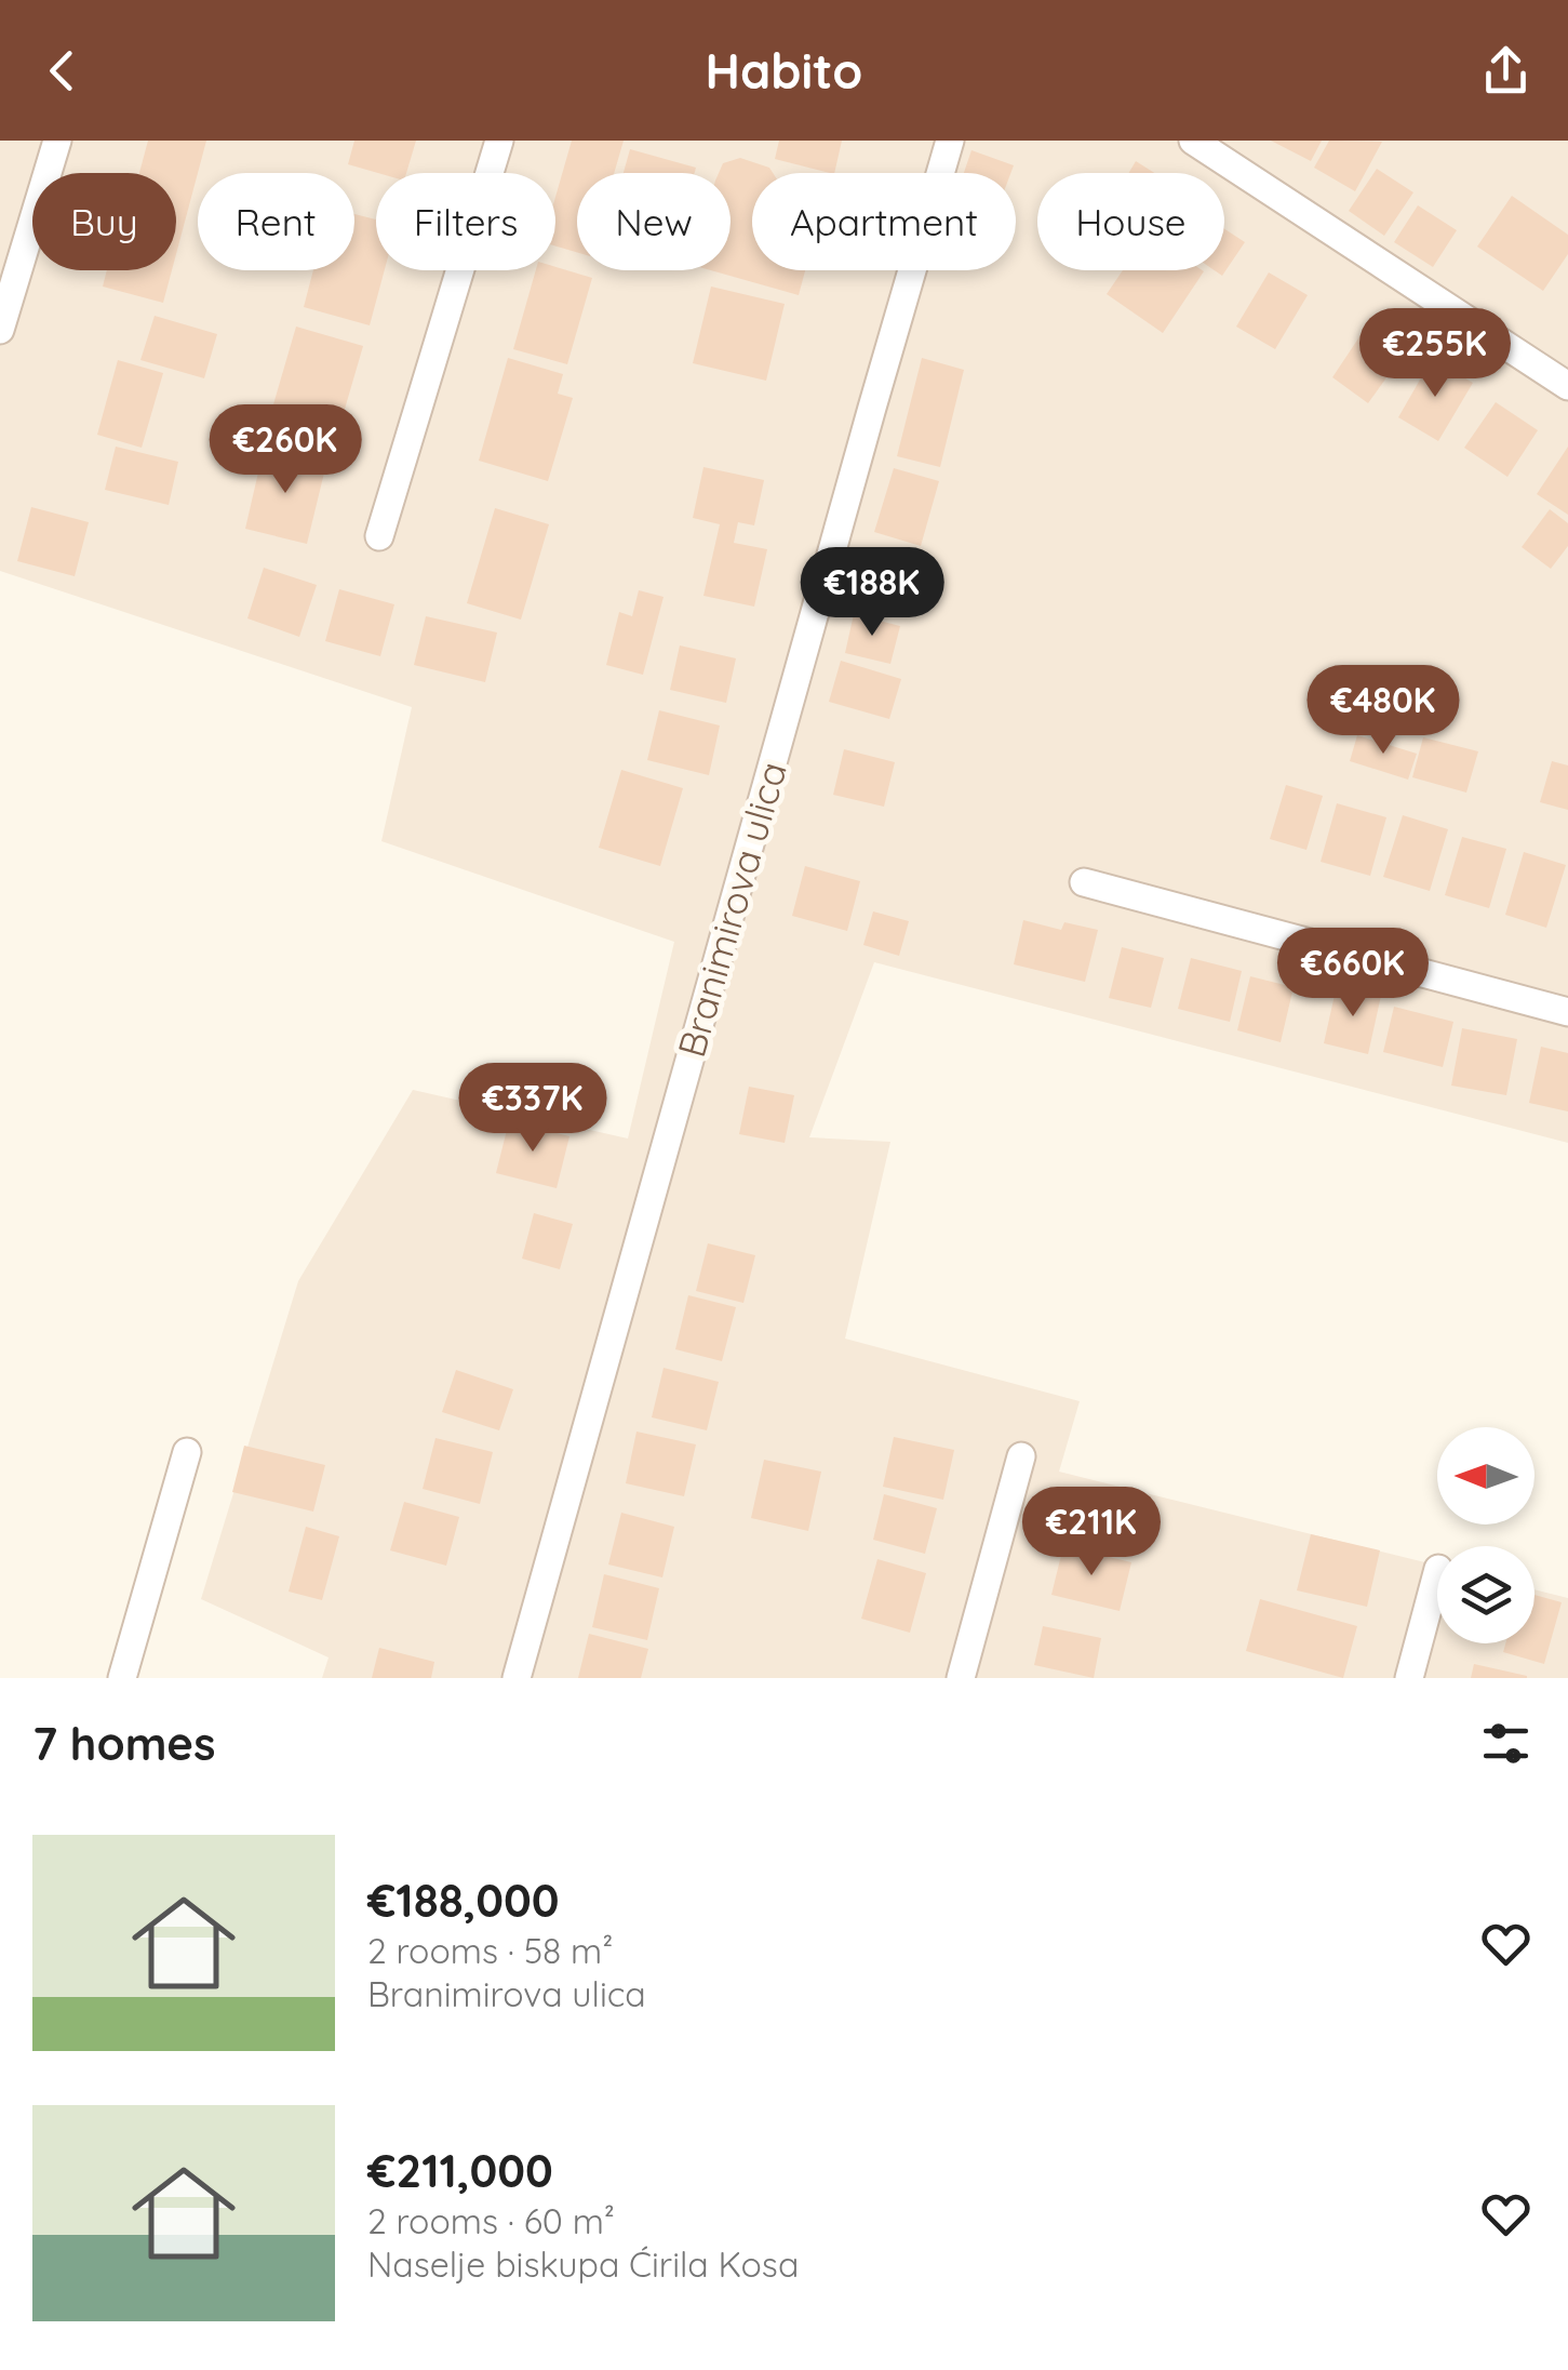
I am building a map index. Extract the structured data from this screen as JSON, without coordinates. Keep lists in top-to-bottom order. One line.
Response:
{"streets":{"street":["Branimirova ulica"]},"north":"left","page":{"header":"Habito","chip":["Buy","Rent","Filters","New","Apartment","House"],"price":["€255K","€260K","€188K","€480K","€660K","€337K","€211K"],"heading":"7 homes","list":[{"name":"€188,000","note":"2 rooms · 58 m² · Branimirova ulica"},{"name":"€211,000","note":"2 rooms · 60 m² · Naselje biskupa Ćirila Kosa"}]}}
